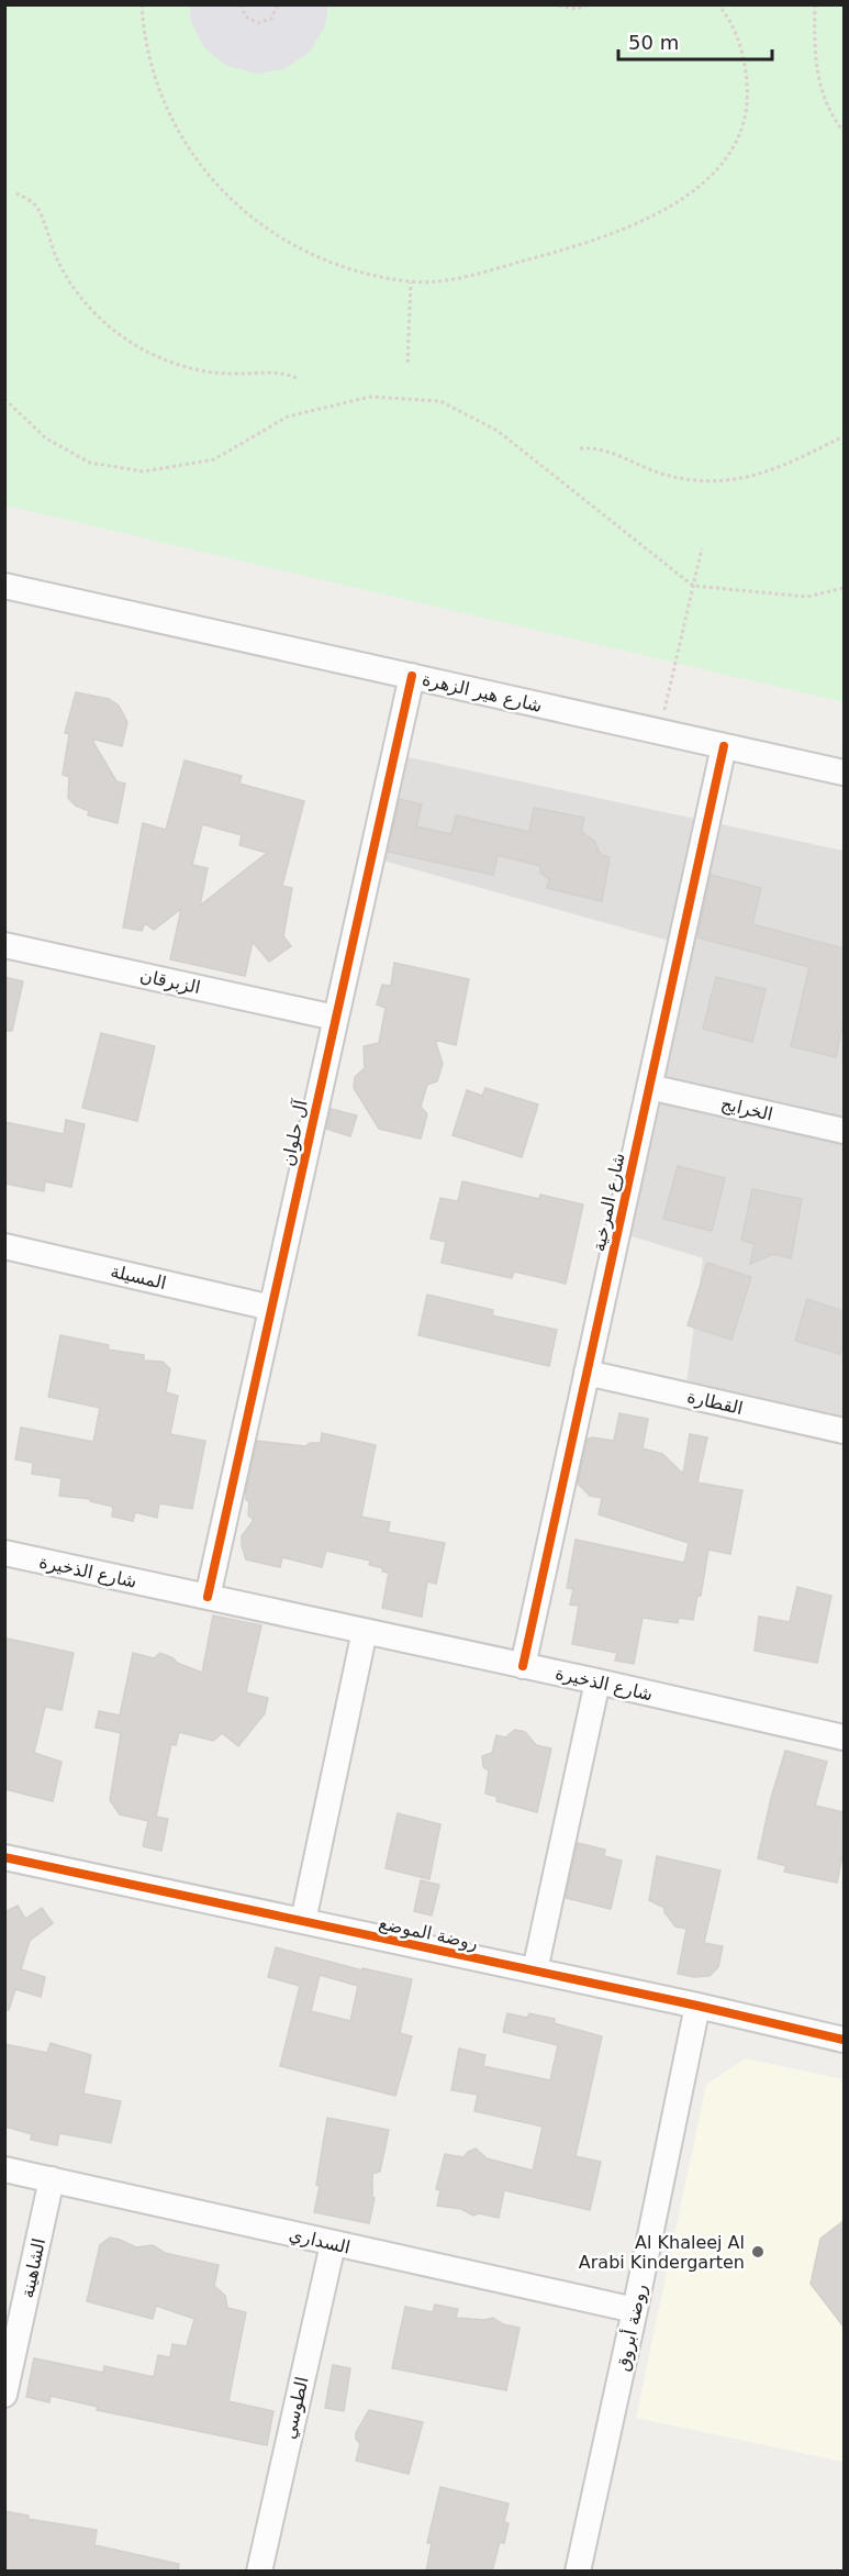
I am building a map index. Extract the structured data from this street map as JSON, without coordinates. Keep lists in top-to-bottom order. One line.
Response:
{"streets":{"street":["شارع هير الزهرة","الزبرقان","الخرايج","آل حلوان","شارع المرخية","المسيلة","القطارة","شارع الذخيرة","روضة الموضع","السداري","الشاهينة","روضة أبروق","الطوسي"]},"crossings":[["شارع هير الزهرة","آل حلوان"],["شارع هير الزهرة","شارع المرخية"],["الزبرقان","آل حلوان"],["الخرايج","شارع المرخية"],["آل حلوان","المسيلة"],["آل حلوان","شارع الذخيرة"],["شارع المرخية","القطارة"],["شارع المرخية","شارع الذخيرة"],["روضة الموضع","روضة أبروق"],["السداري","الشاهينة"],["السداري","روضة أبروق"],["السداري","الطوسي"]],"places":["Al Khaleej Al Arabi Kindergarten"],"scale_bar":"50 m"}
